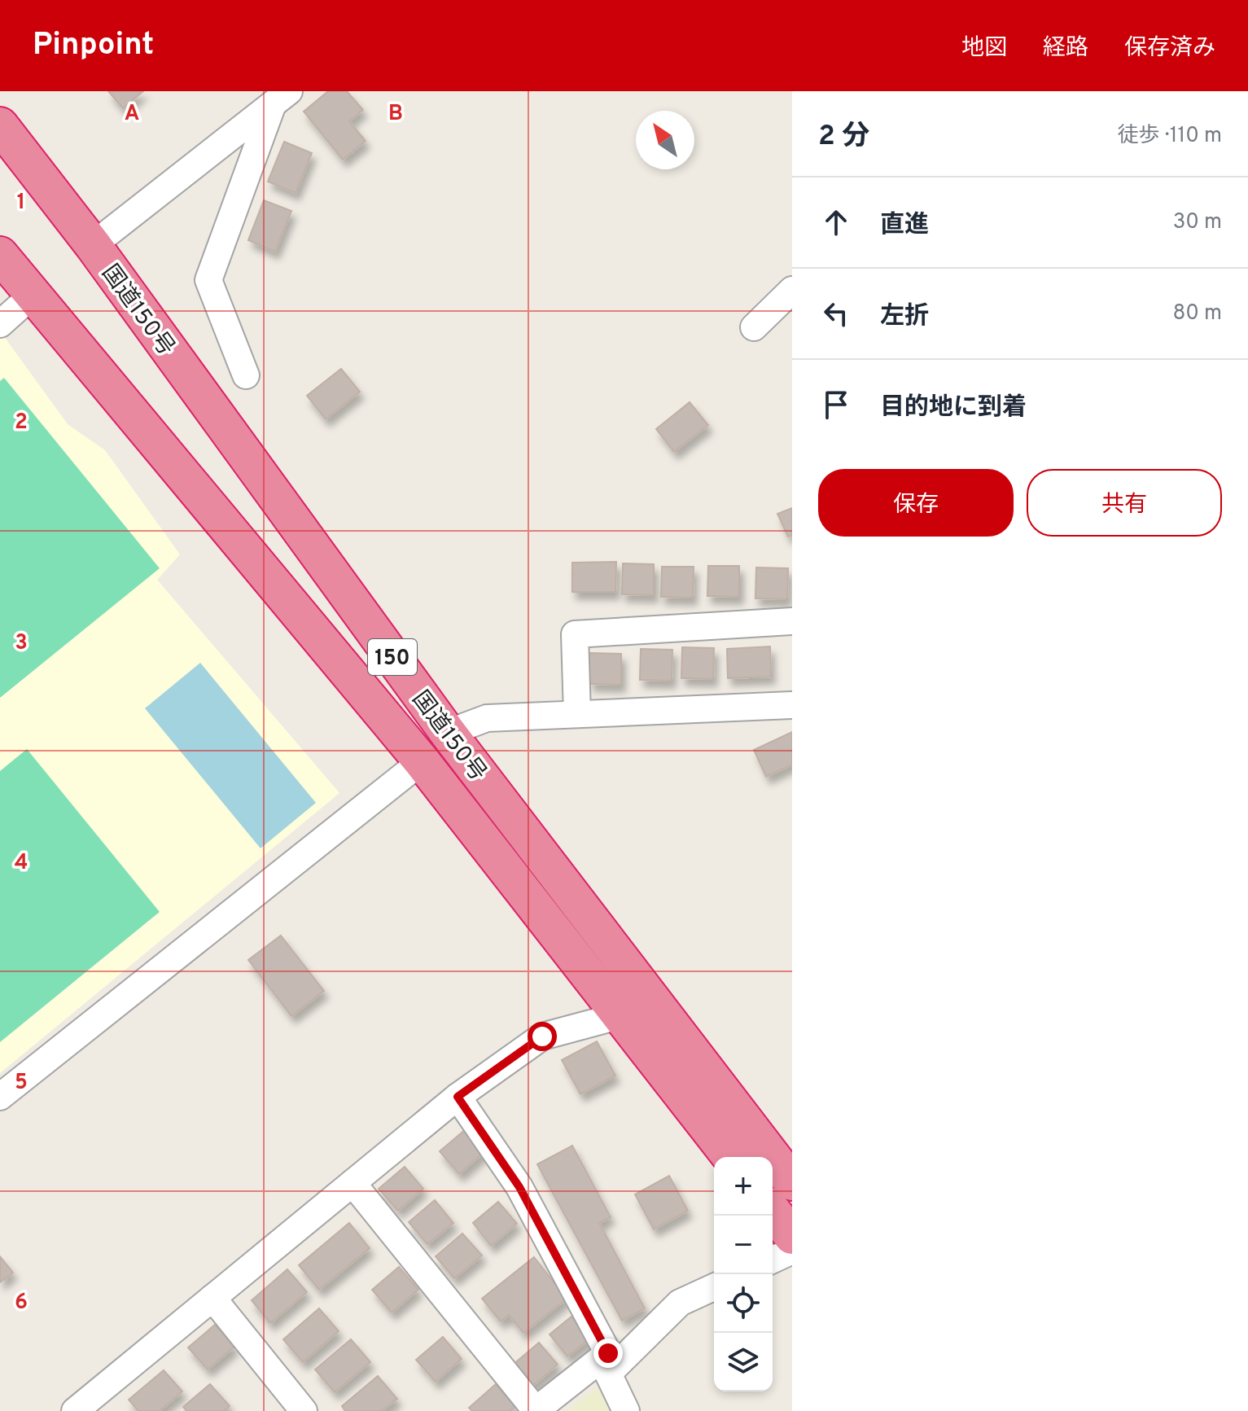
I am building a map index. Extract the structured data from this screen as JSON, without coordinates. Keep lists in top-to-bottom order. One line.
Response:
{"streets":{"highway":["国道150号","150"]},"north":"top left","page":{"header":"Pinpoint","nav":["地図","経路","保存済み"],"heading":["2 分","徒歩 · 110 m"],"list":[["直進","30 m"],["左折","80 m"],"目的地に到着"],"buttons":["保存","共有"],"map_buttons":["+","−"]},"grid":{"columns":["A","B"],"rows":["1","2","3","4","5","6"]}}
